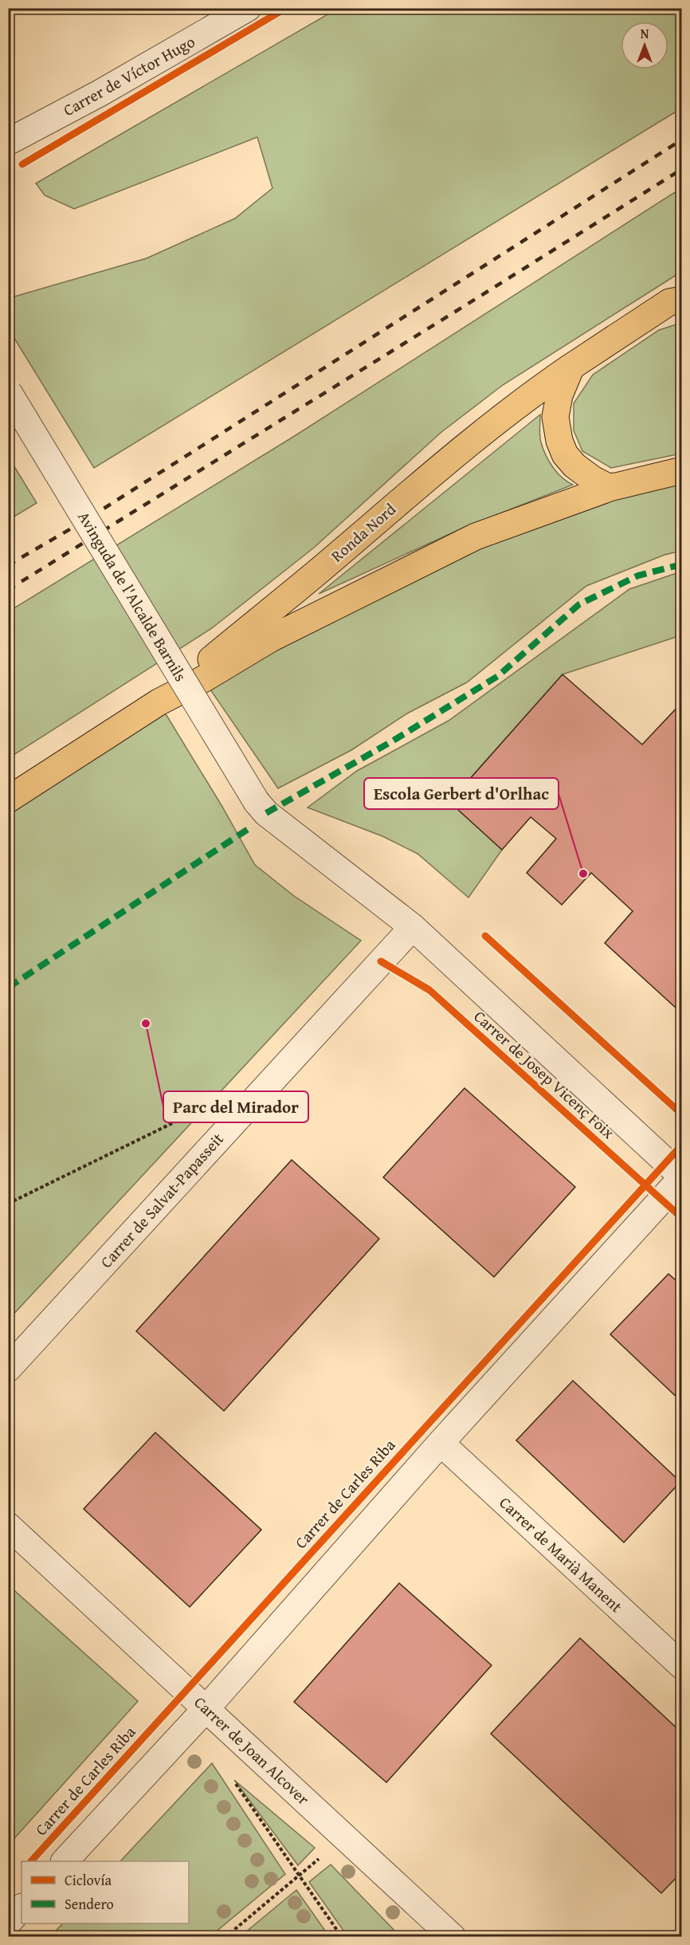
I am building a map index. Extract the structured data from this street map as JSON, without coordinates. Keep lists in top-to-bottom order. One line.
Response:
{"streets":{"main road":["Ronda Nord"],"street":["Carrer de Víctor Hugo","Avinguda de l'Alcalde Barnils","Carrer de Josep Vicenç Foix","Carrer de Salvat-Papasseit","Carrer de Marià Manent","Carrer de Joan Alcover"],"cycle path":["Carrer de Carles Riba"]},"crossings":[["Avinguda de l'Alcalde Barnils","Carrer de Josep Vicenç Foix"],["Carrer de Josep Vicenç Foix","Carrer de Salvat-Papasseit"]],"places":["Escola Gerbert d'Orlhac","Parc del Mirador"],"legend":["Ciclovía","Sendero"],"north":"top"}
